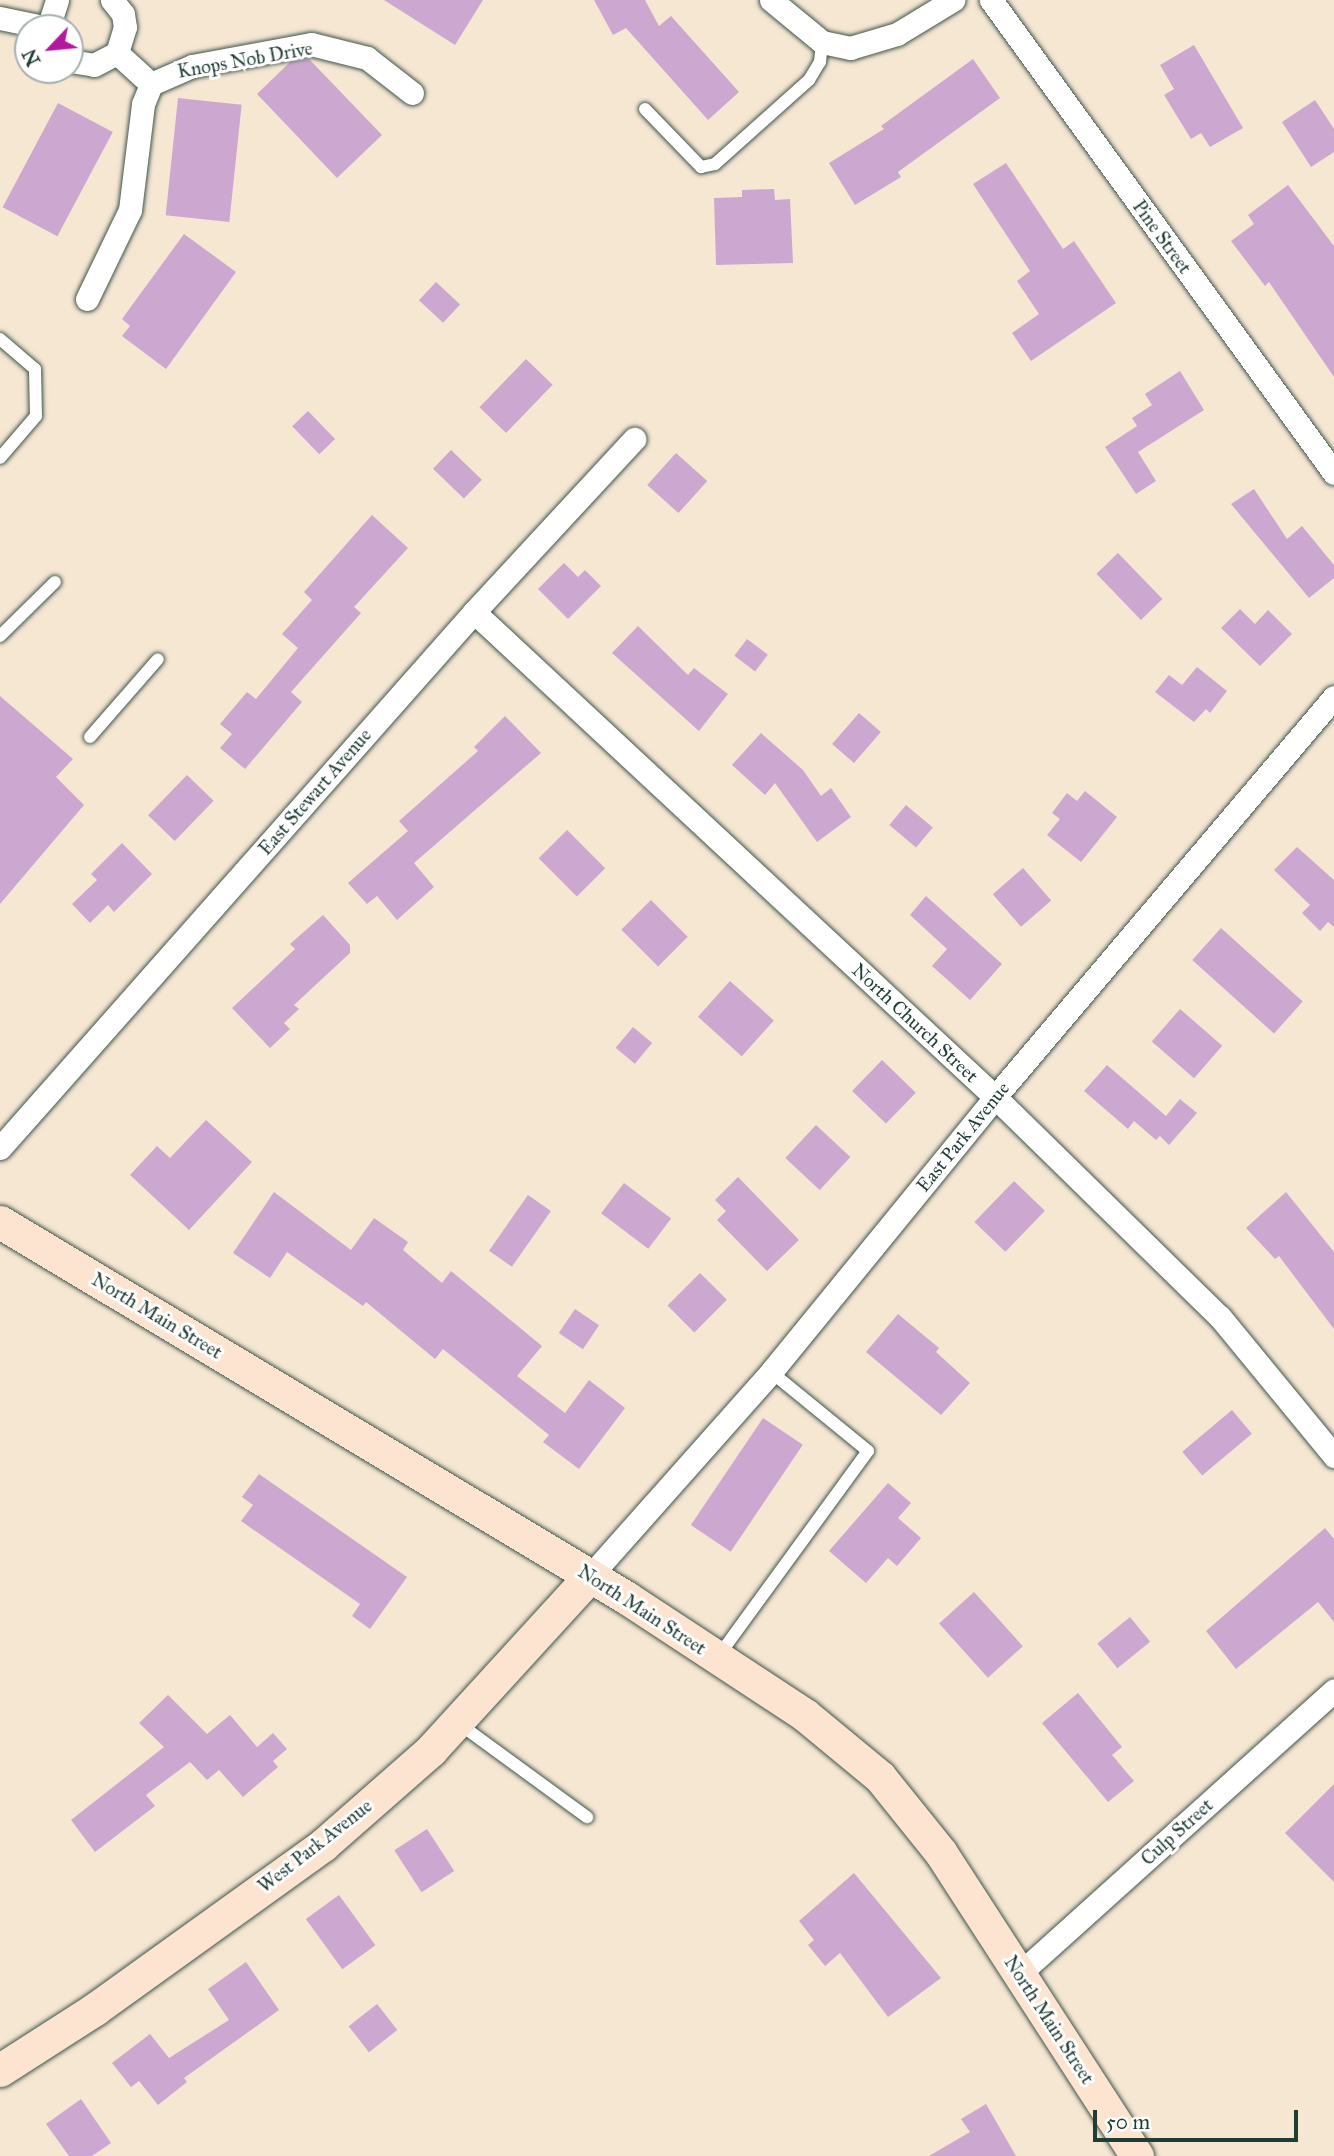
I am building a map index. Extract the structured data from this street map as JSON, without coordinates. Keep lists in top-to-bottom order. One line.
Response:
{"streets":{"main road":["North Main Street","West Park Avenue"],"street":["Knops Nob Drive","Pine Street","East Stewart Avenue","North Church Street","East Park Avenue","Culp Street"]},"crossings":[["East Stewart Avenue","North Church Street"],["North Church Street","East Park Avenue"],["East Park Avenue","North Main Street"],["East Park Avenue","West Park Avenue"],["North Main Street","Culp Street"],["North Main Street","West Park Avenue"]],"scale_bar":"50 m","north":"bottom left"}
